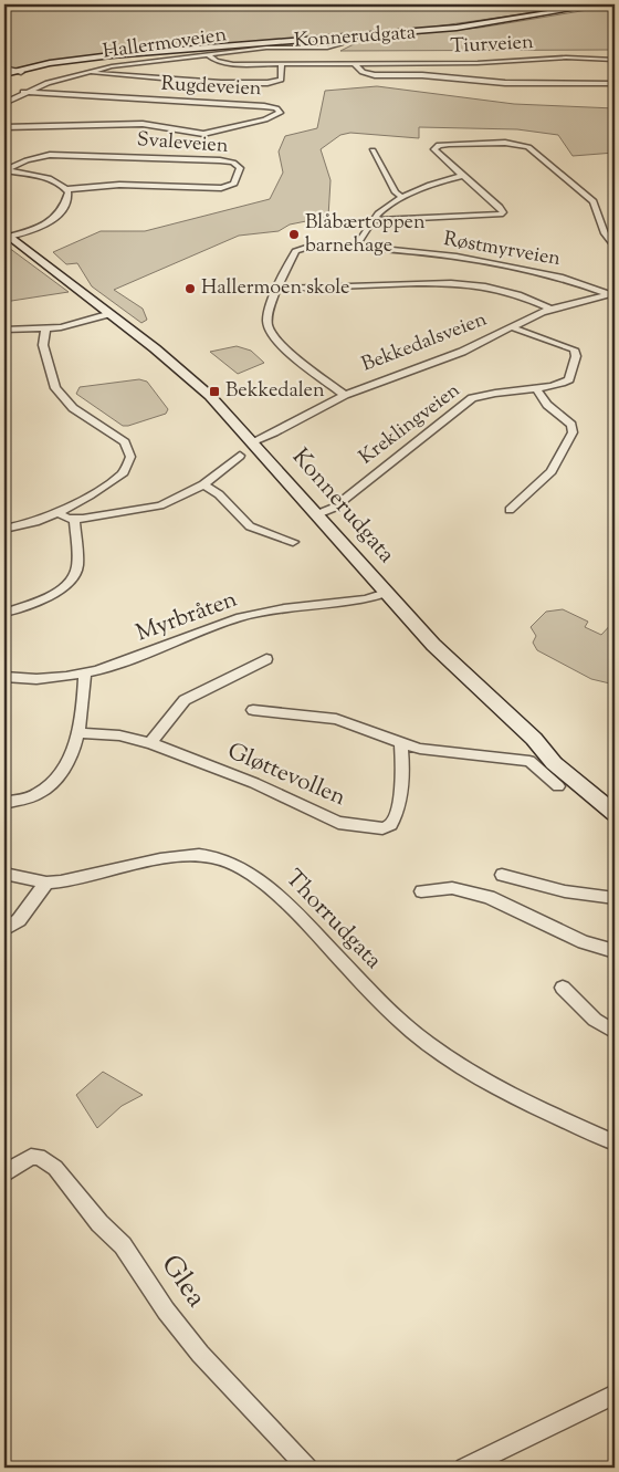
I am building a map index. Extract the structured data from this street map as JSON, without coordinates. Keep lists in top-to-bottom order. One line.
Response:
{"streets":{"main road":["Konnerudgata"],"street":["Hallermoveien","Tiurveien","Rugdeveien","Svaleveien","Røstmyrveien","Bekkedalsveien","Kreklingveien","Myrbråten","Gløttevollen","Thorrudgata","Glea"]},"crossings":[["Konnerudgata","Hallermoveien"],["Konnerudgata","Bekkedalsveien"],["Konnerudgata","Kreklingveien"],["Konnerudgata","Myrbråten"],["Hallermoveien","Tiurveien"],["Hallermoveien","Rugdeveien"],["Røstmyrveien","Bekkedalsveien"],["Bekkedalsveien","Kreklingveien"]],"places":{"other":["Blåbærtoppen barnehage","Hallermoen skole"],"transit":["Bekkedalen"]}}
